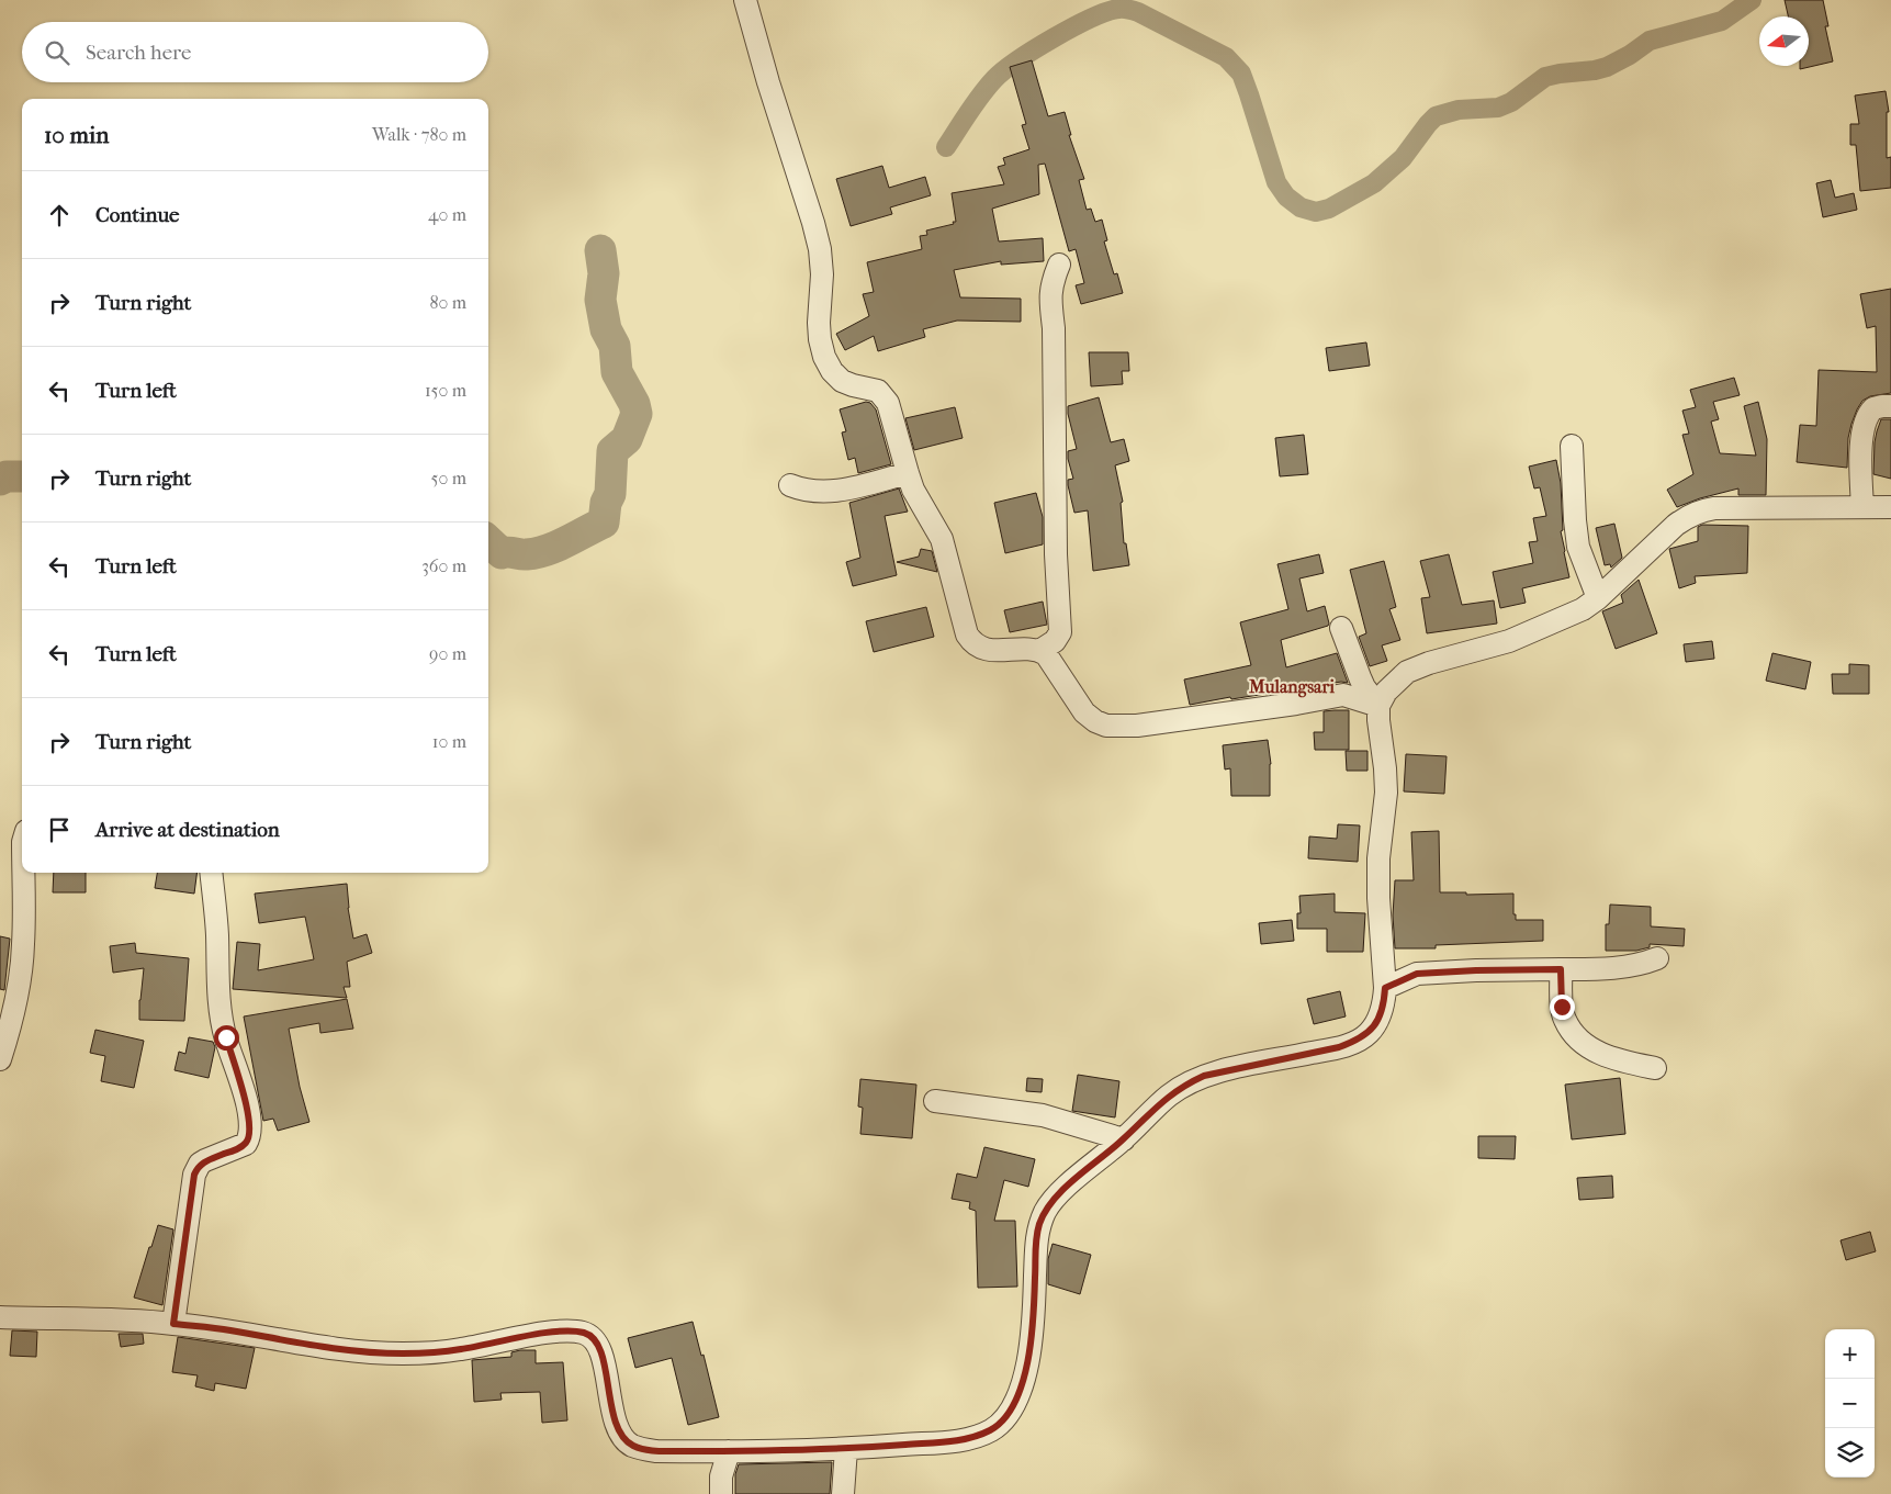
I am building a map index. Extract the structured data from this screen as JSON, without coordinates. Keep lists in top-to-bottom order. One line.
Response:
{"districts":["Mulangsari"],"north":"left","page":{"search":"Search here","heading":["10 min","Walk · 780 m"],"list":[["Continue","40 m"],["Turn right","80 m"],["Turn left","150 m"],["Turn right","50 m"],["Turn left","360 m"],["Turn left","90 m"],["Turn right","10 m"],"Arrive at destination"],"map_buttons":["+","−"]}}
